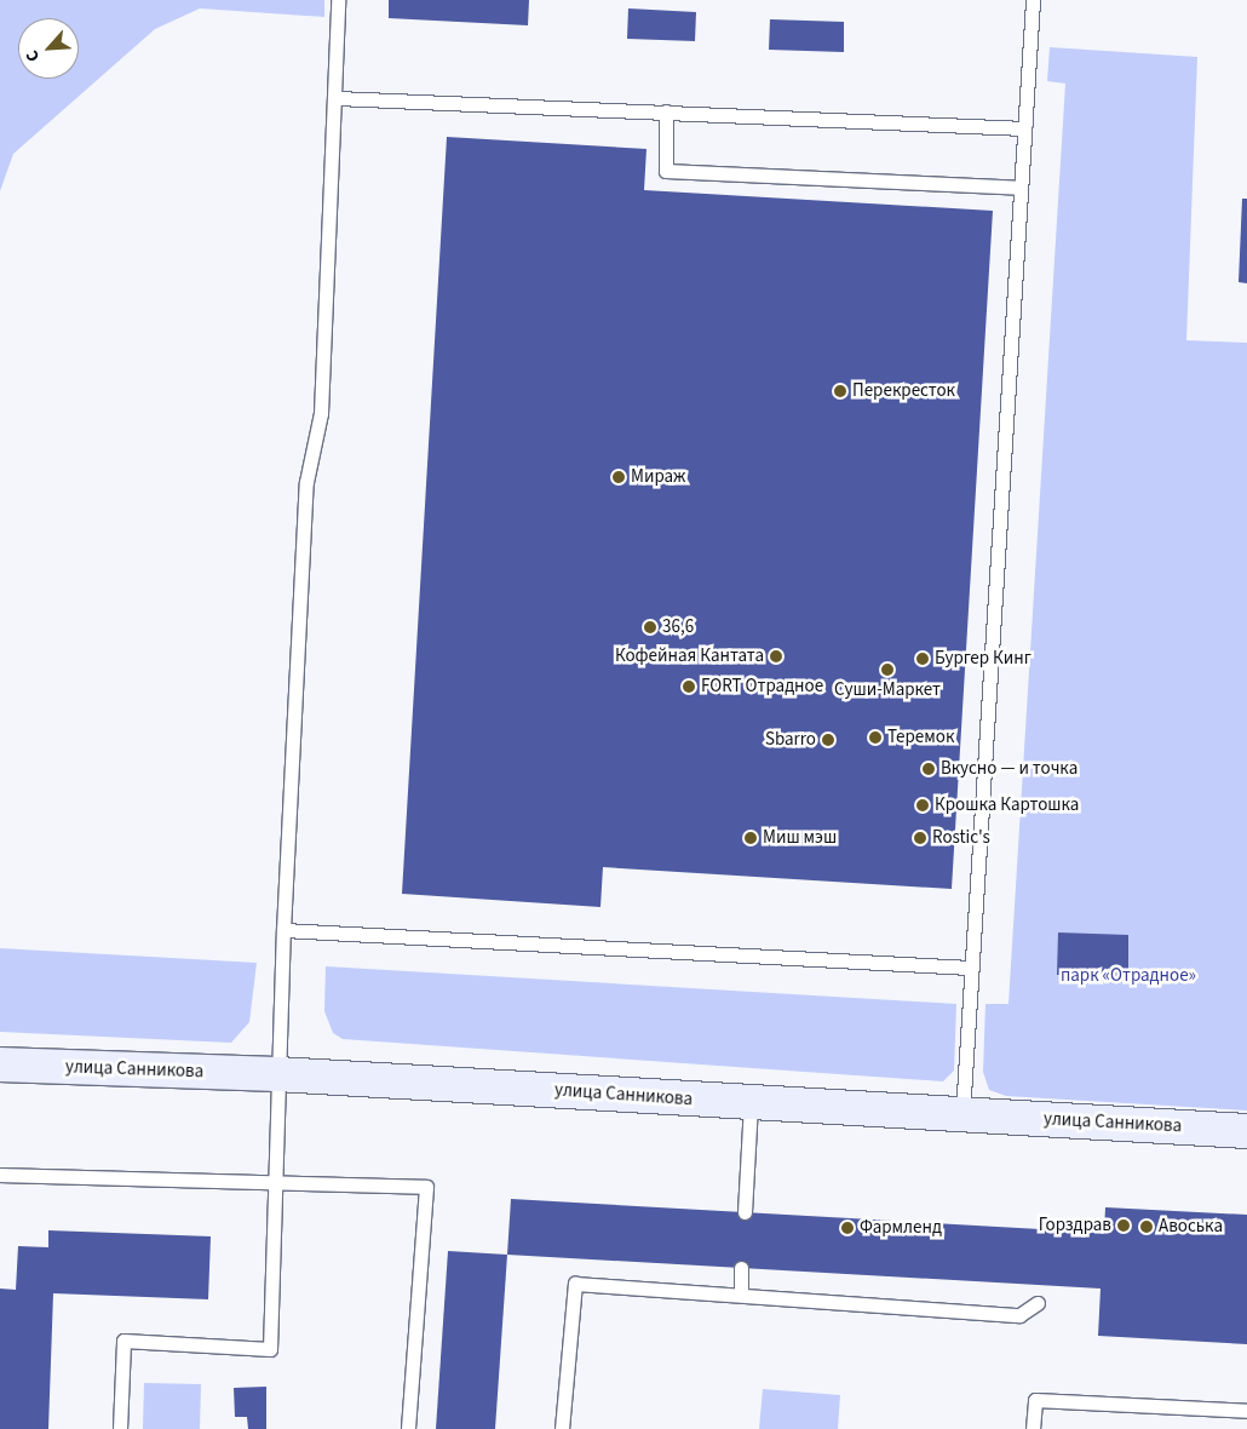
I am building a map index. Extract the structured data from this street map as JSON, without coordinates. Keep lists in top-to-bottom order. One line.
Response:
{"streets":{"street":["улица Санникова"]},"parks":["парк «Отрадное»"],"places":["Перекресток","Мираж","36,6","Кофейная Кантата","Бургер Кинг","Суши-Маркет","FORT Отрадное","Теремок","Sbarro","Вкусно — и точка","Крошка Картошка","Миш мэш","Rostic's","Горздрав","Авоська","Фармленд"],"north":"bottom left"}
